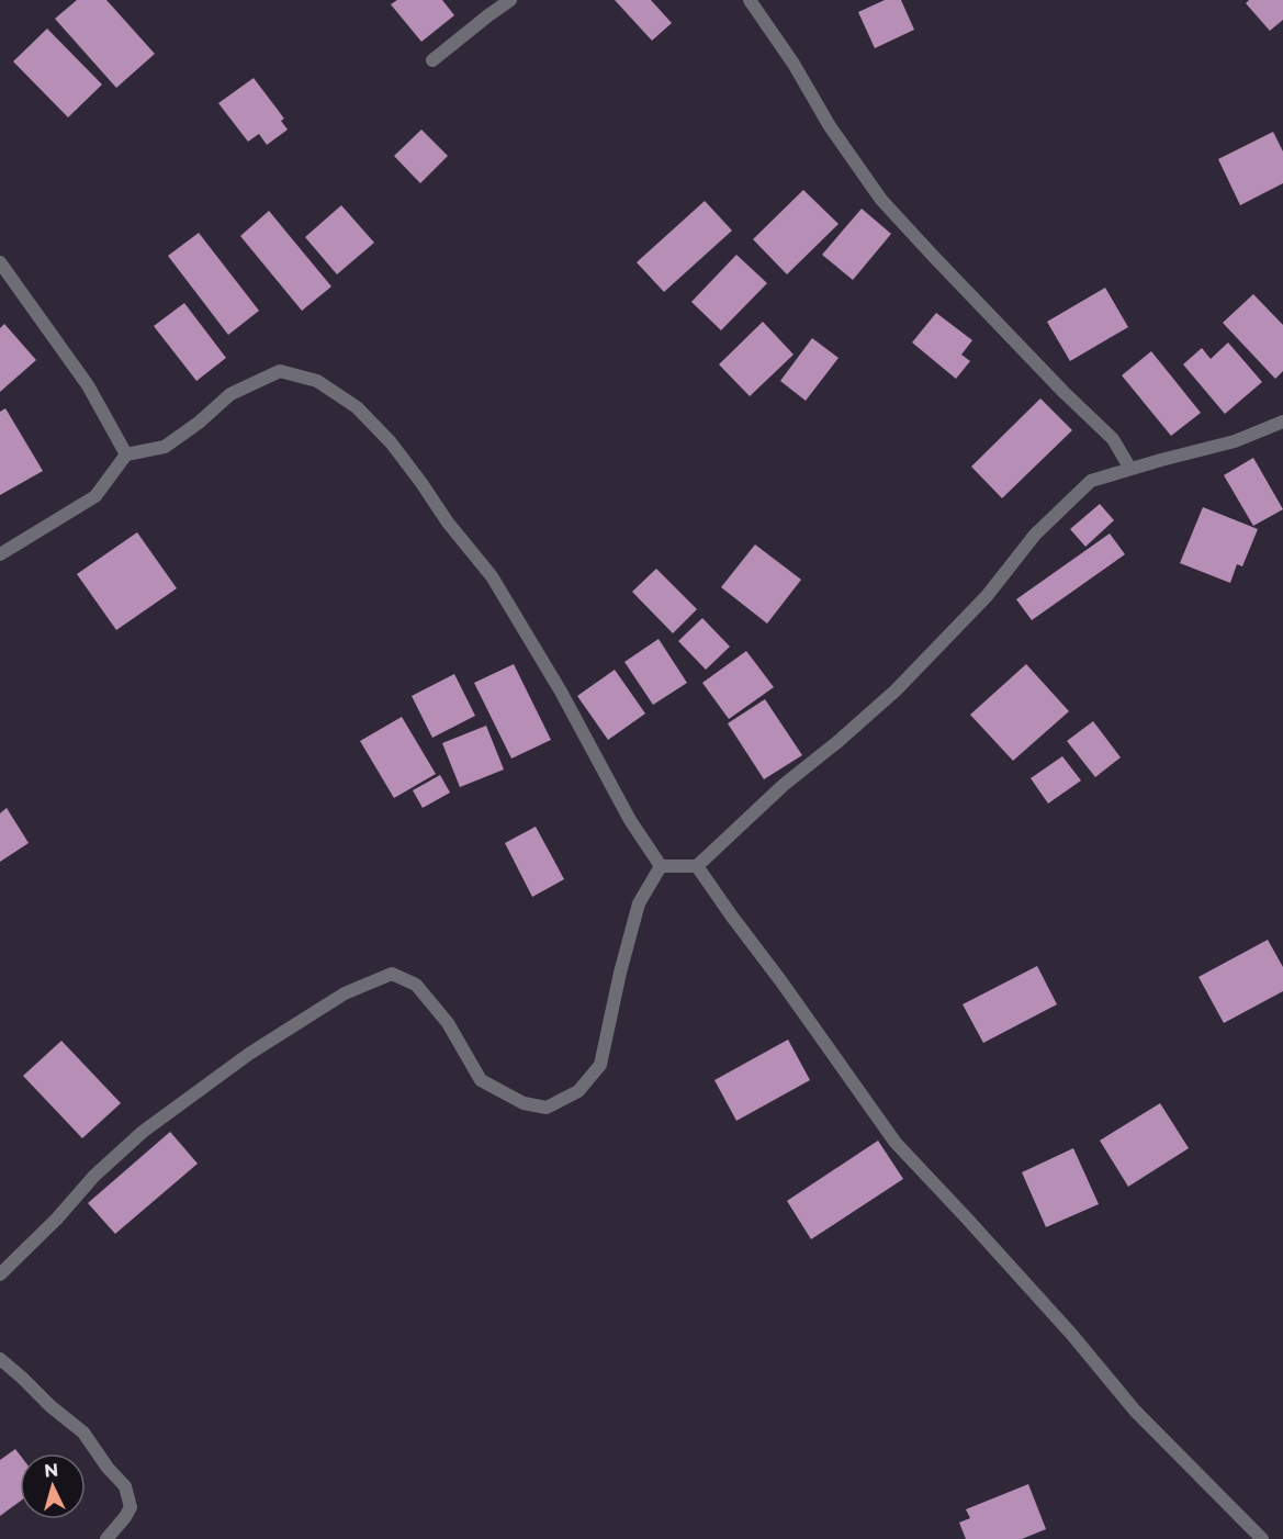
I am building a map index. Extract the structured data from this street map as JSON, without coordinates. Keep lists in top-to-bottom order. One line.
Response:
{"north":"top"}
